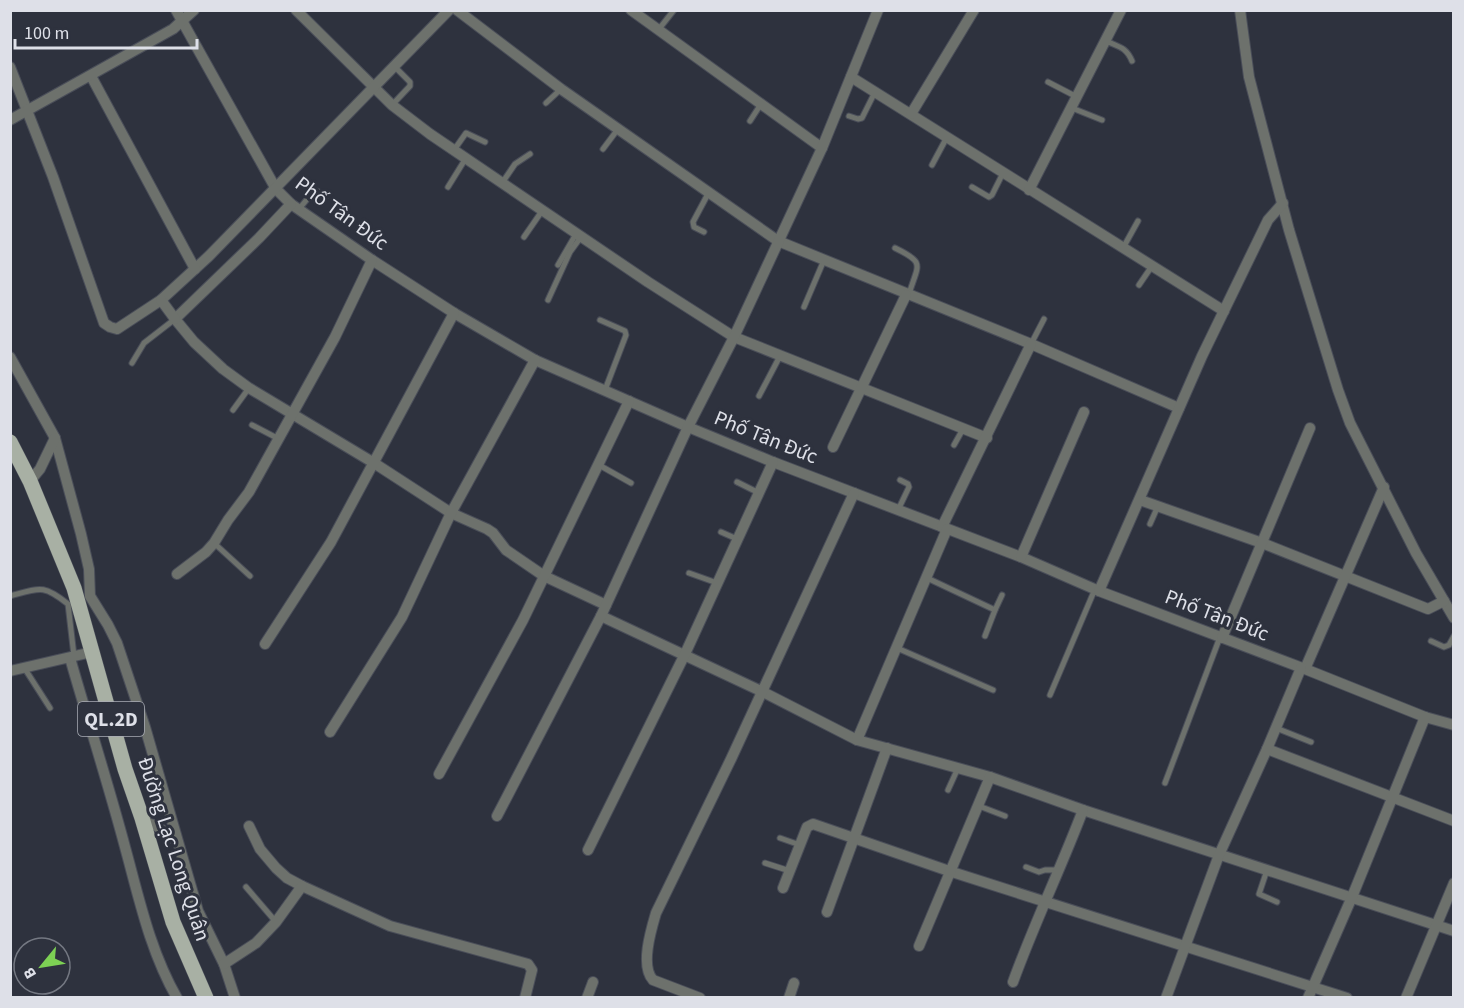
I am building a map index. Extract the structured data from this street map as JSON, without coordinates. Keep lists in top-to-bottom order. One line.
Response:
{"streets":{"main road":["QL.2D","Đường Lạc Long Quân"],"street":["Phố Tân Đức"]},"scale_bar":"100 m","north":"bottom left"}
